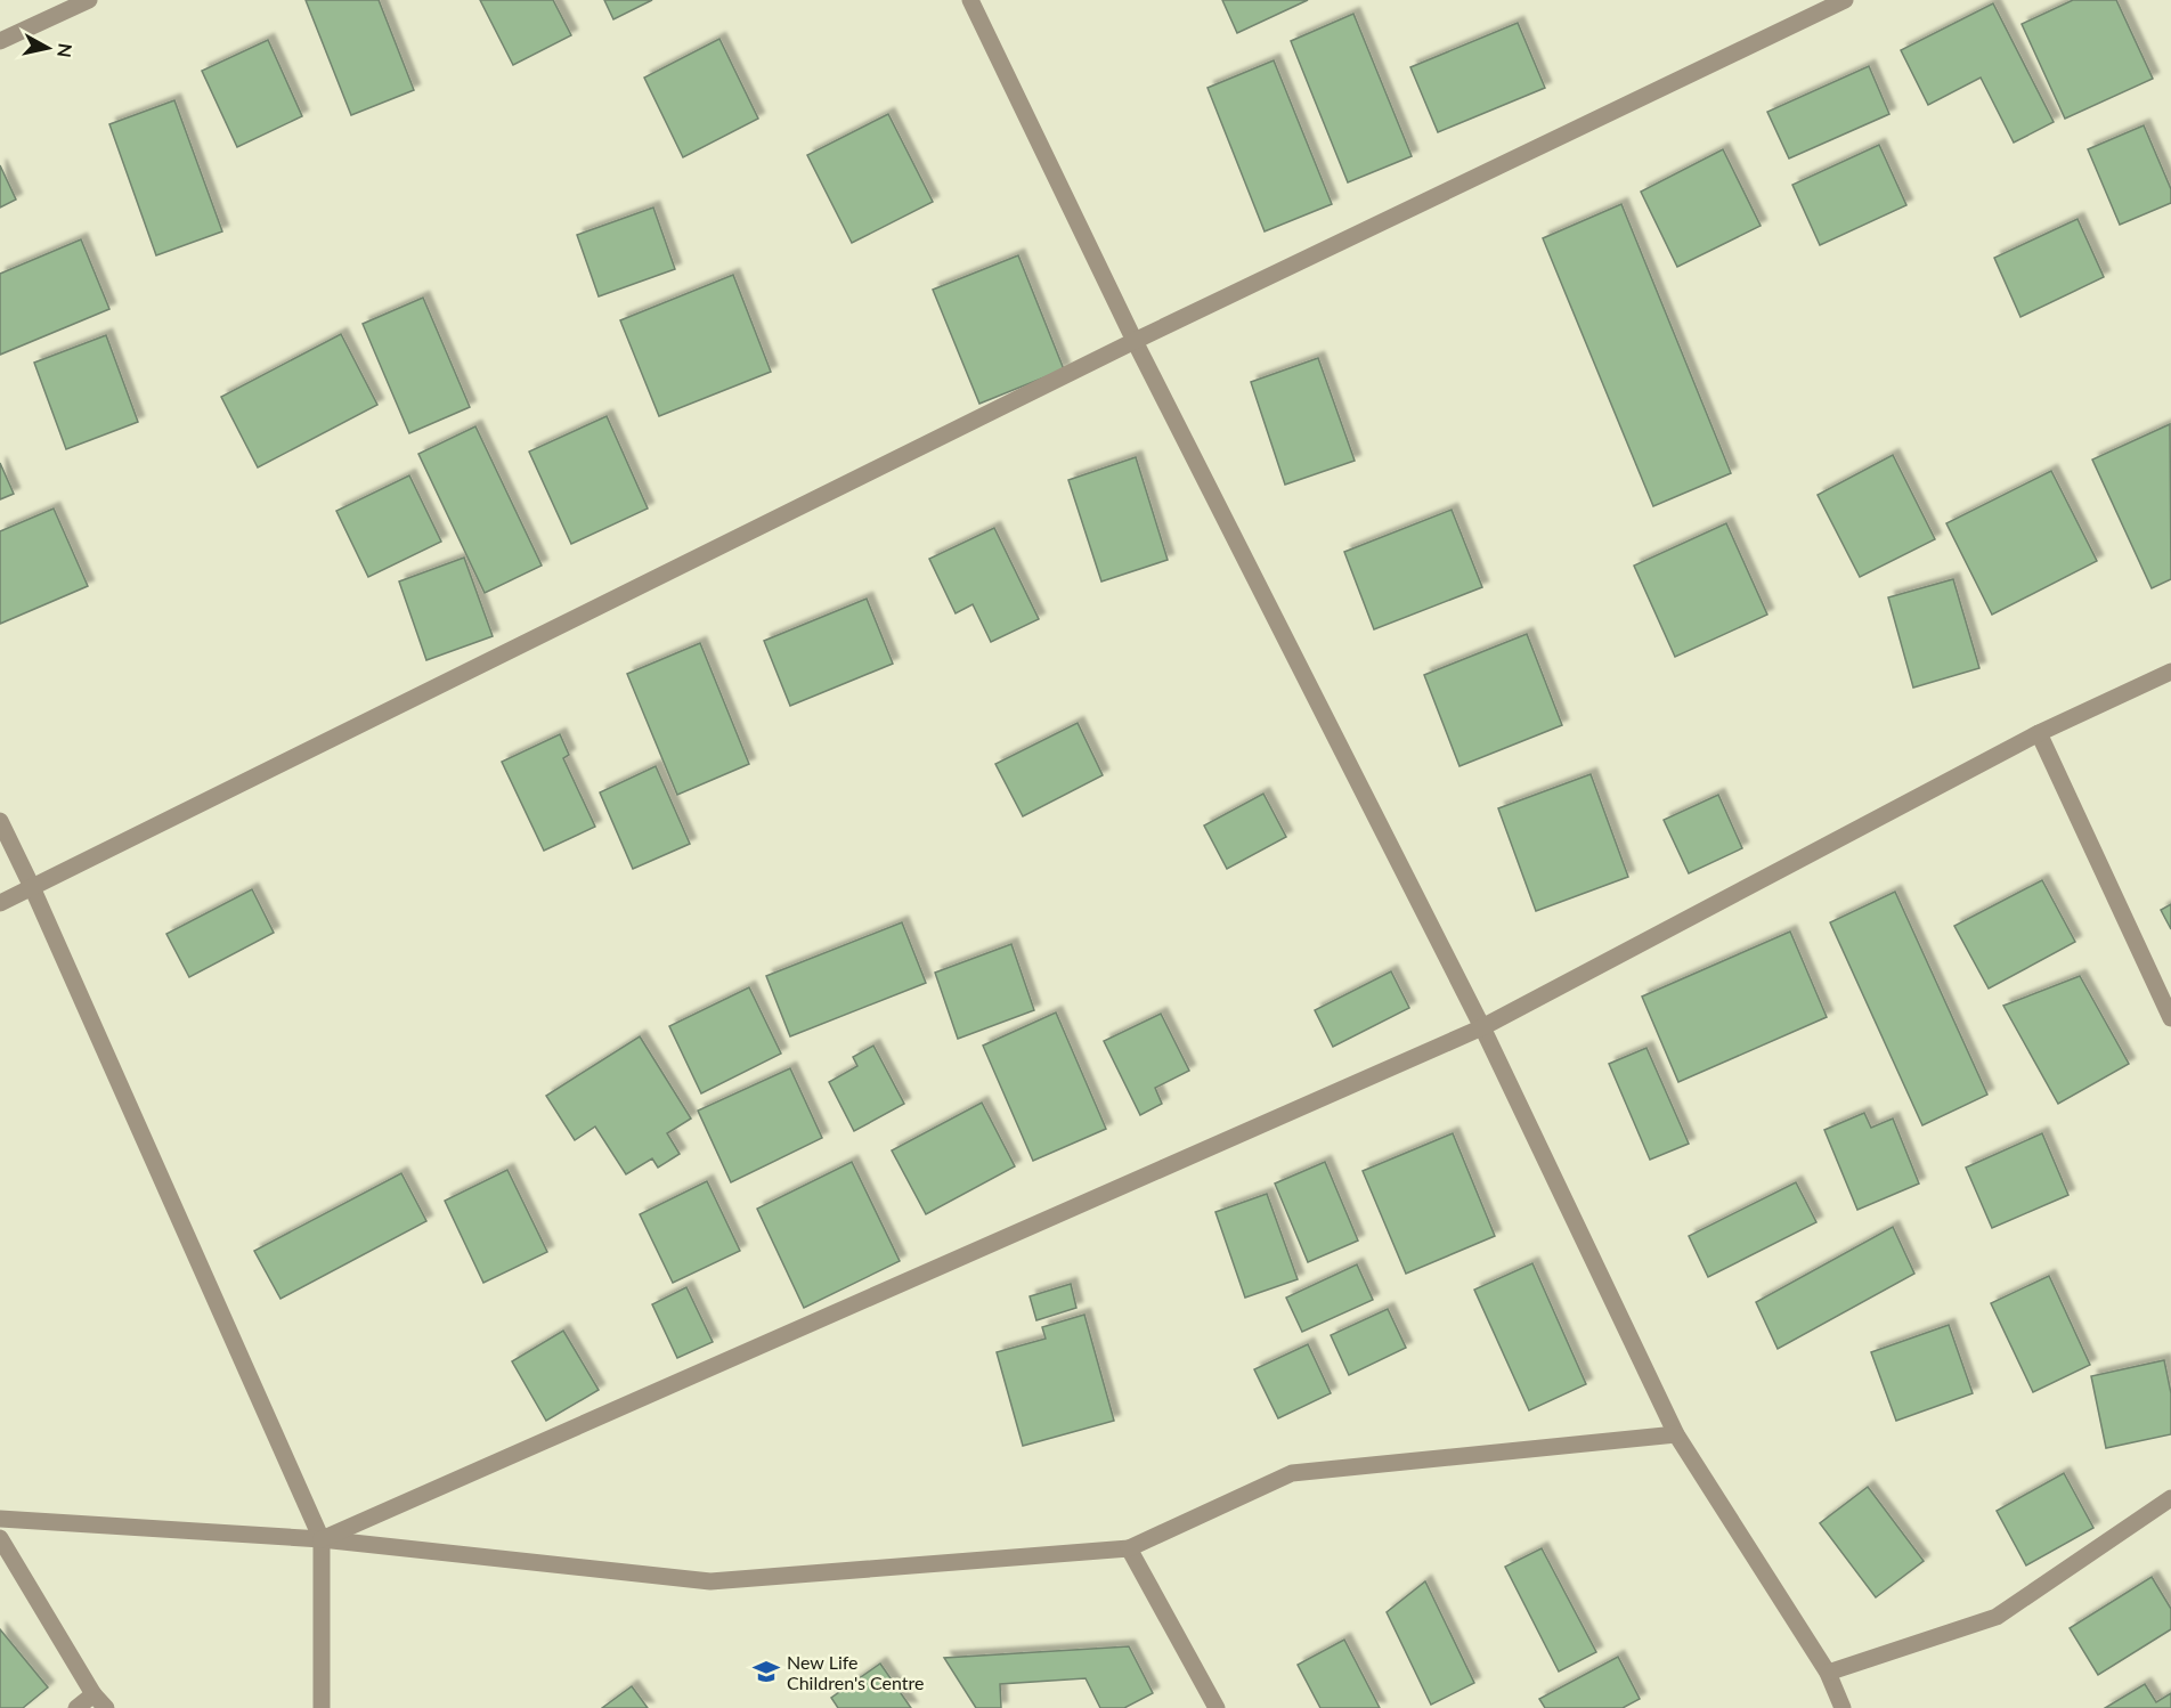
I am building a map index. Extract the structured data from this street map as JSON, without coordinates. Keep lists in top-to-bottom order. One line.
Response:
{"places":{"school or university":["New Life Children's Centre"]},"north":"right"}
